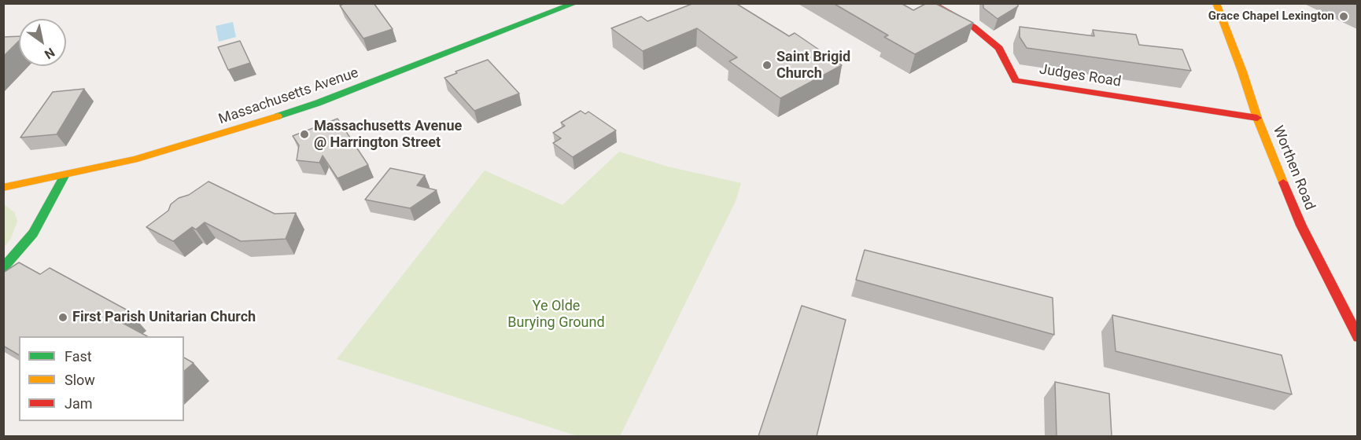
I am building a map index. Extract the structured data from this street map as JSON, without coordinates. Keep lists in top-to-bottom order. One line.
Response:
{"streets":{"main road":["Judges Road","Massachusetts Avenue","Worthen Road"]},"crossings":[["Judges Road","Worthen Road"]],"parks":["Ye Olde Burying Ground"],"places":["Grace Chapel Lexington","Saint Brigid Church","Massachusetts Avenue @ Harrington Street","First Parish Unitarian Church"],"legend":["Fast","Slow","Jam"],"north":"bottom right"}
